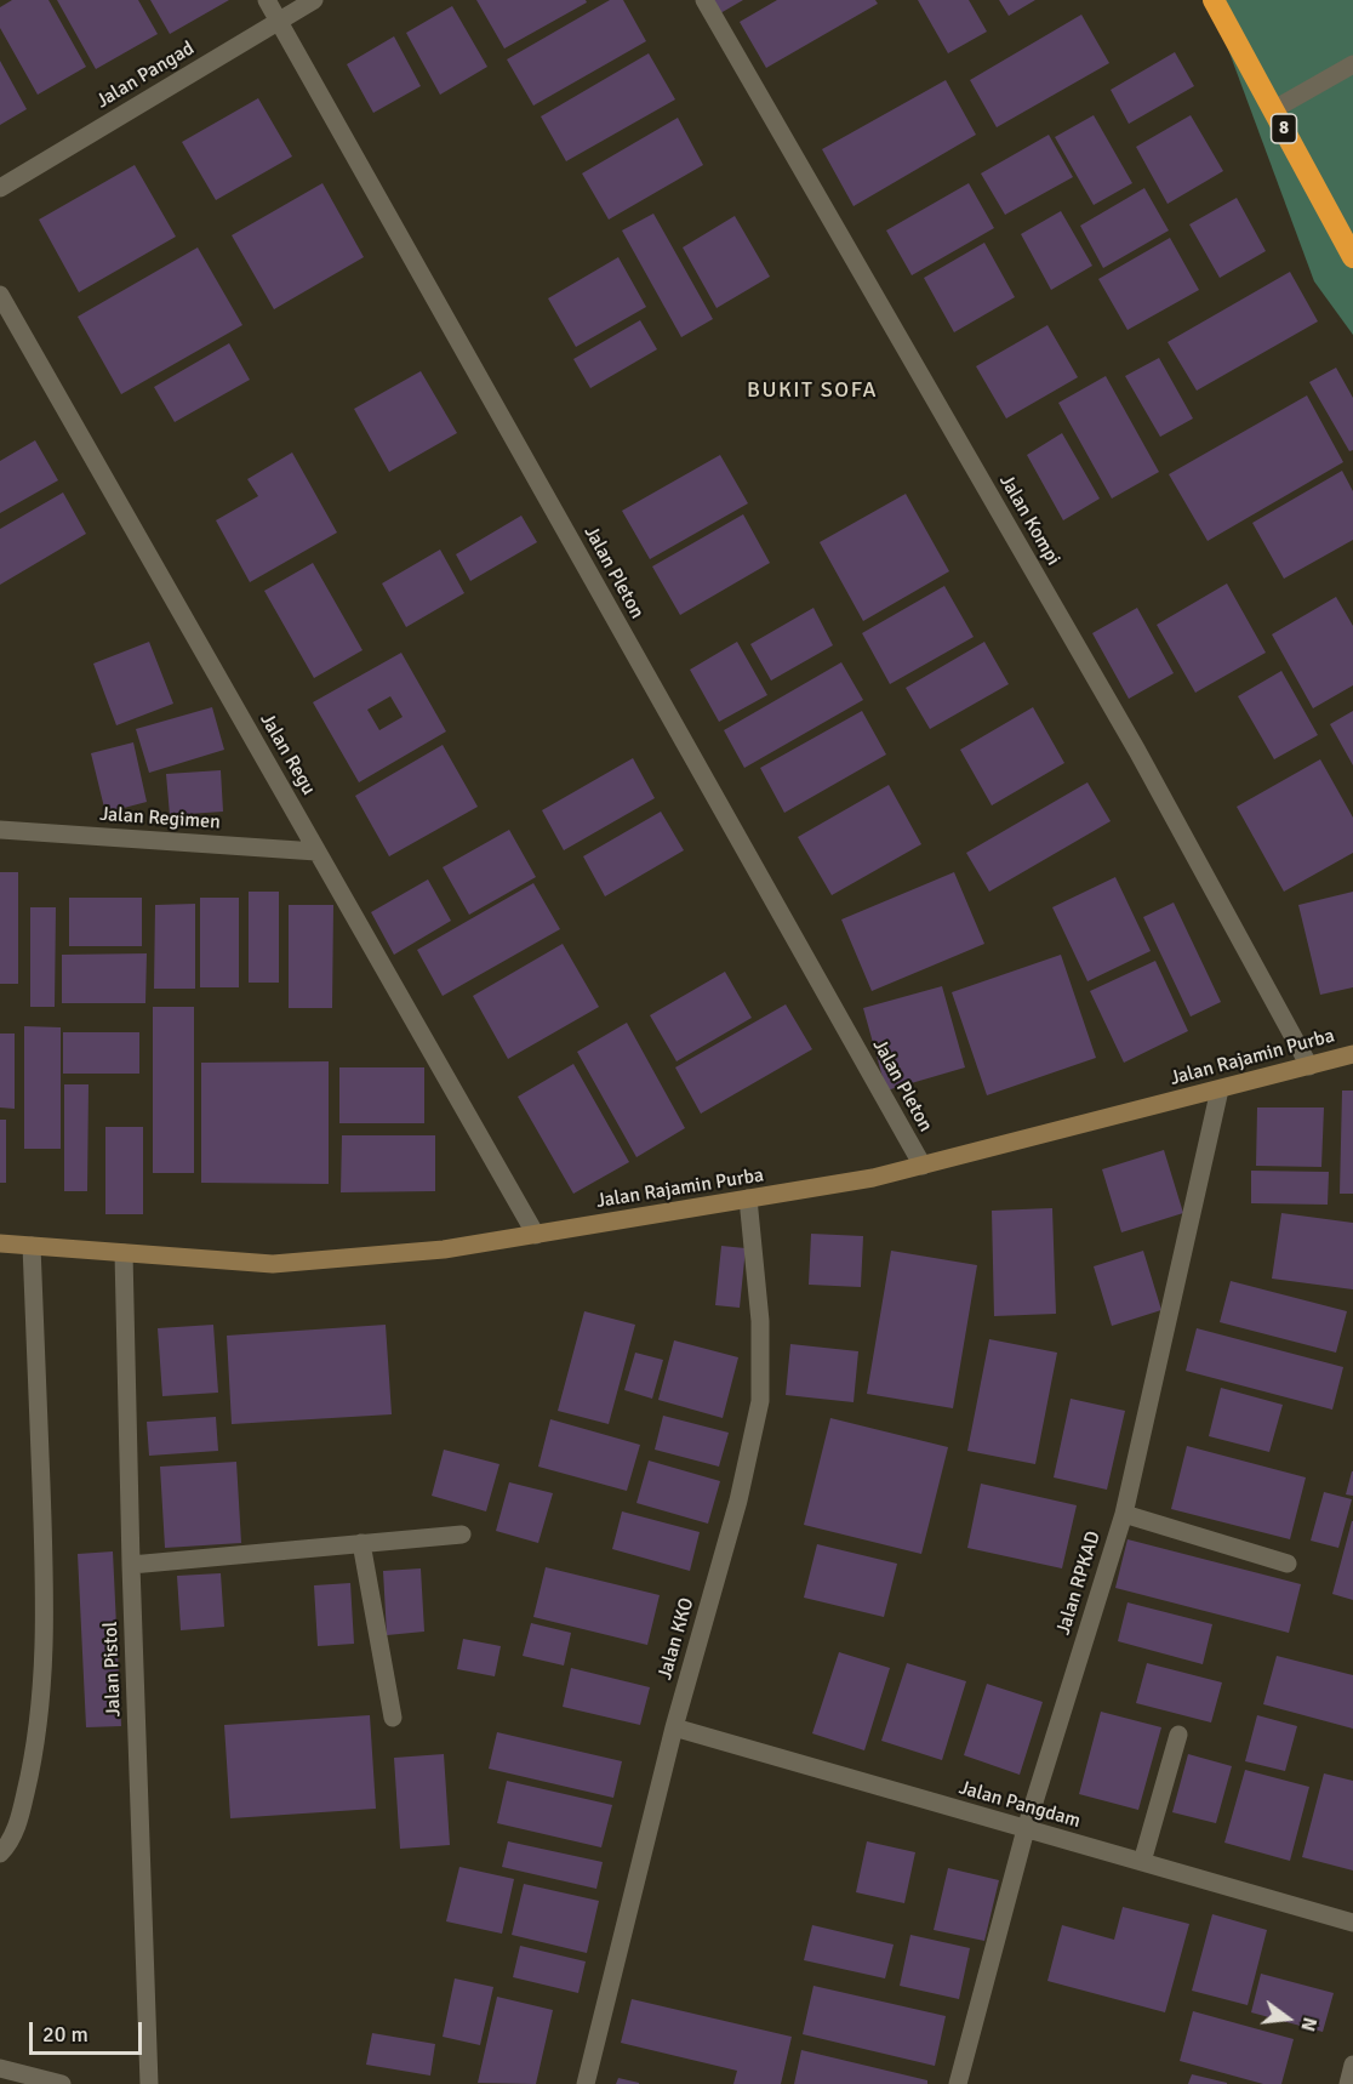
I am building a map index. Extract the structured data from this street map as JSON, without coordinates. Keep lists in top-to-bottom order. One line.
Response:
{"streets":{"highway":["8"],"street":["Jalan Pangad","Jalan Kompi","Jalan Pleton","Jalan Regu","Jalan Regimen","Jalan Rajamin Purba","Jalan RPKAD","Jalan KKO","Jalan Pistol","Jalan Pangdam"]},"crossings":[["Jalan Pangad","Jalan Pleton"],["Jalan Kompi","Jalan Rajamin Purba"],["Jalan Pleton","Jalan Rajamin Purba"],["Jalan Regu","Jalan Regimen"],["Jalan Regu","Jalan Rajamin Purba"],["Jalan Rajamin Purba","Jalan RPKAD"],["Jalan Rajamin Purba","Jalan KKO"],["Jalan Rajamin Purba","Jalan Pistol"],["Jalan RPKAD","Jalan Pangdam"],["Jalan KKO","Jalan Pangdam"]],"districts":["BUKIT SOFA"],"scale_bar":"20 m","north":"right"}
